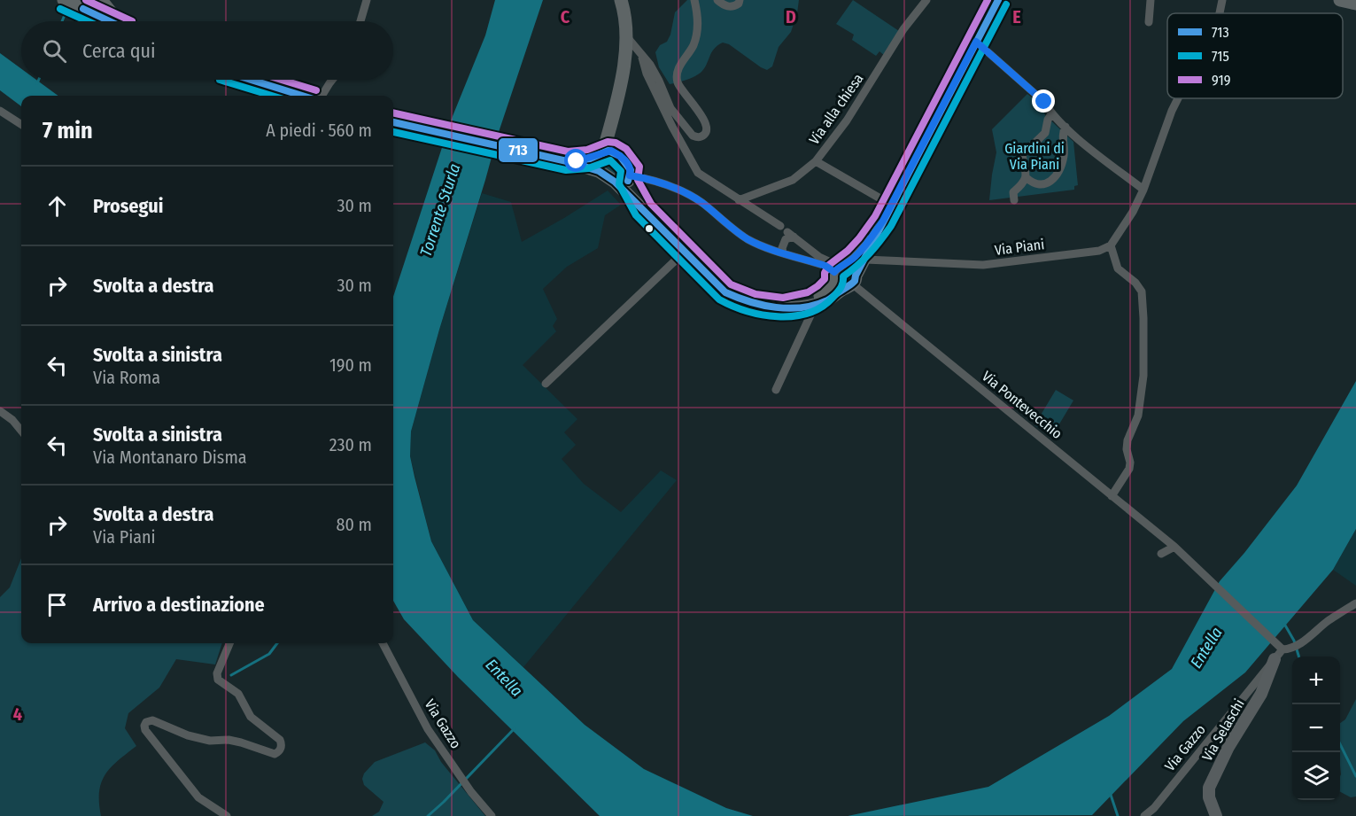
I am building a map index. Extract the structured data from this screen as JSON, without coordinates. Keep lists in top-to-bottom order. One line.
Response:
{"streets":{"street":["Via alla chiesa","Via Piani","Via Pontevecchio","Via Gazzo","Via Selaschi"]},"crossings":[["Via Pontevecchio","Via Gazzo"],["Via Pontevecchio","Via Selaschi"],["Via Gazzo","Via Selaschi"]],"water":["Torrente Sturla","Entella"],"parks":["Giardini di Via Piani"],"lines":["transit line 713","transit line 919","transit line 715"],"legend":["713","715","919"],"page":{"search":"Cerca qui","heading":["7 min","A piedi · 560 m"],"list":[["Prosegui","30 m"],["Svolta a destra","30 m"],["Svolta a sinistra","Via Roma","190 m"],["Svolta a sinistra","Via Montanaro Disma","230 m"],["Svolta a destra","Via Piani","80 m"],"Arrivo a destinazione"],"map_buttons":["+","−"]},"grid":{"columns":["C","D","E"],"rows":["4"]}}
